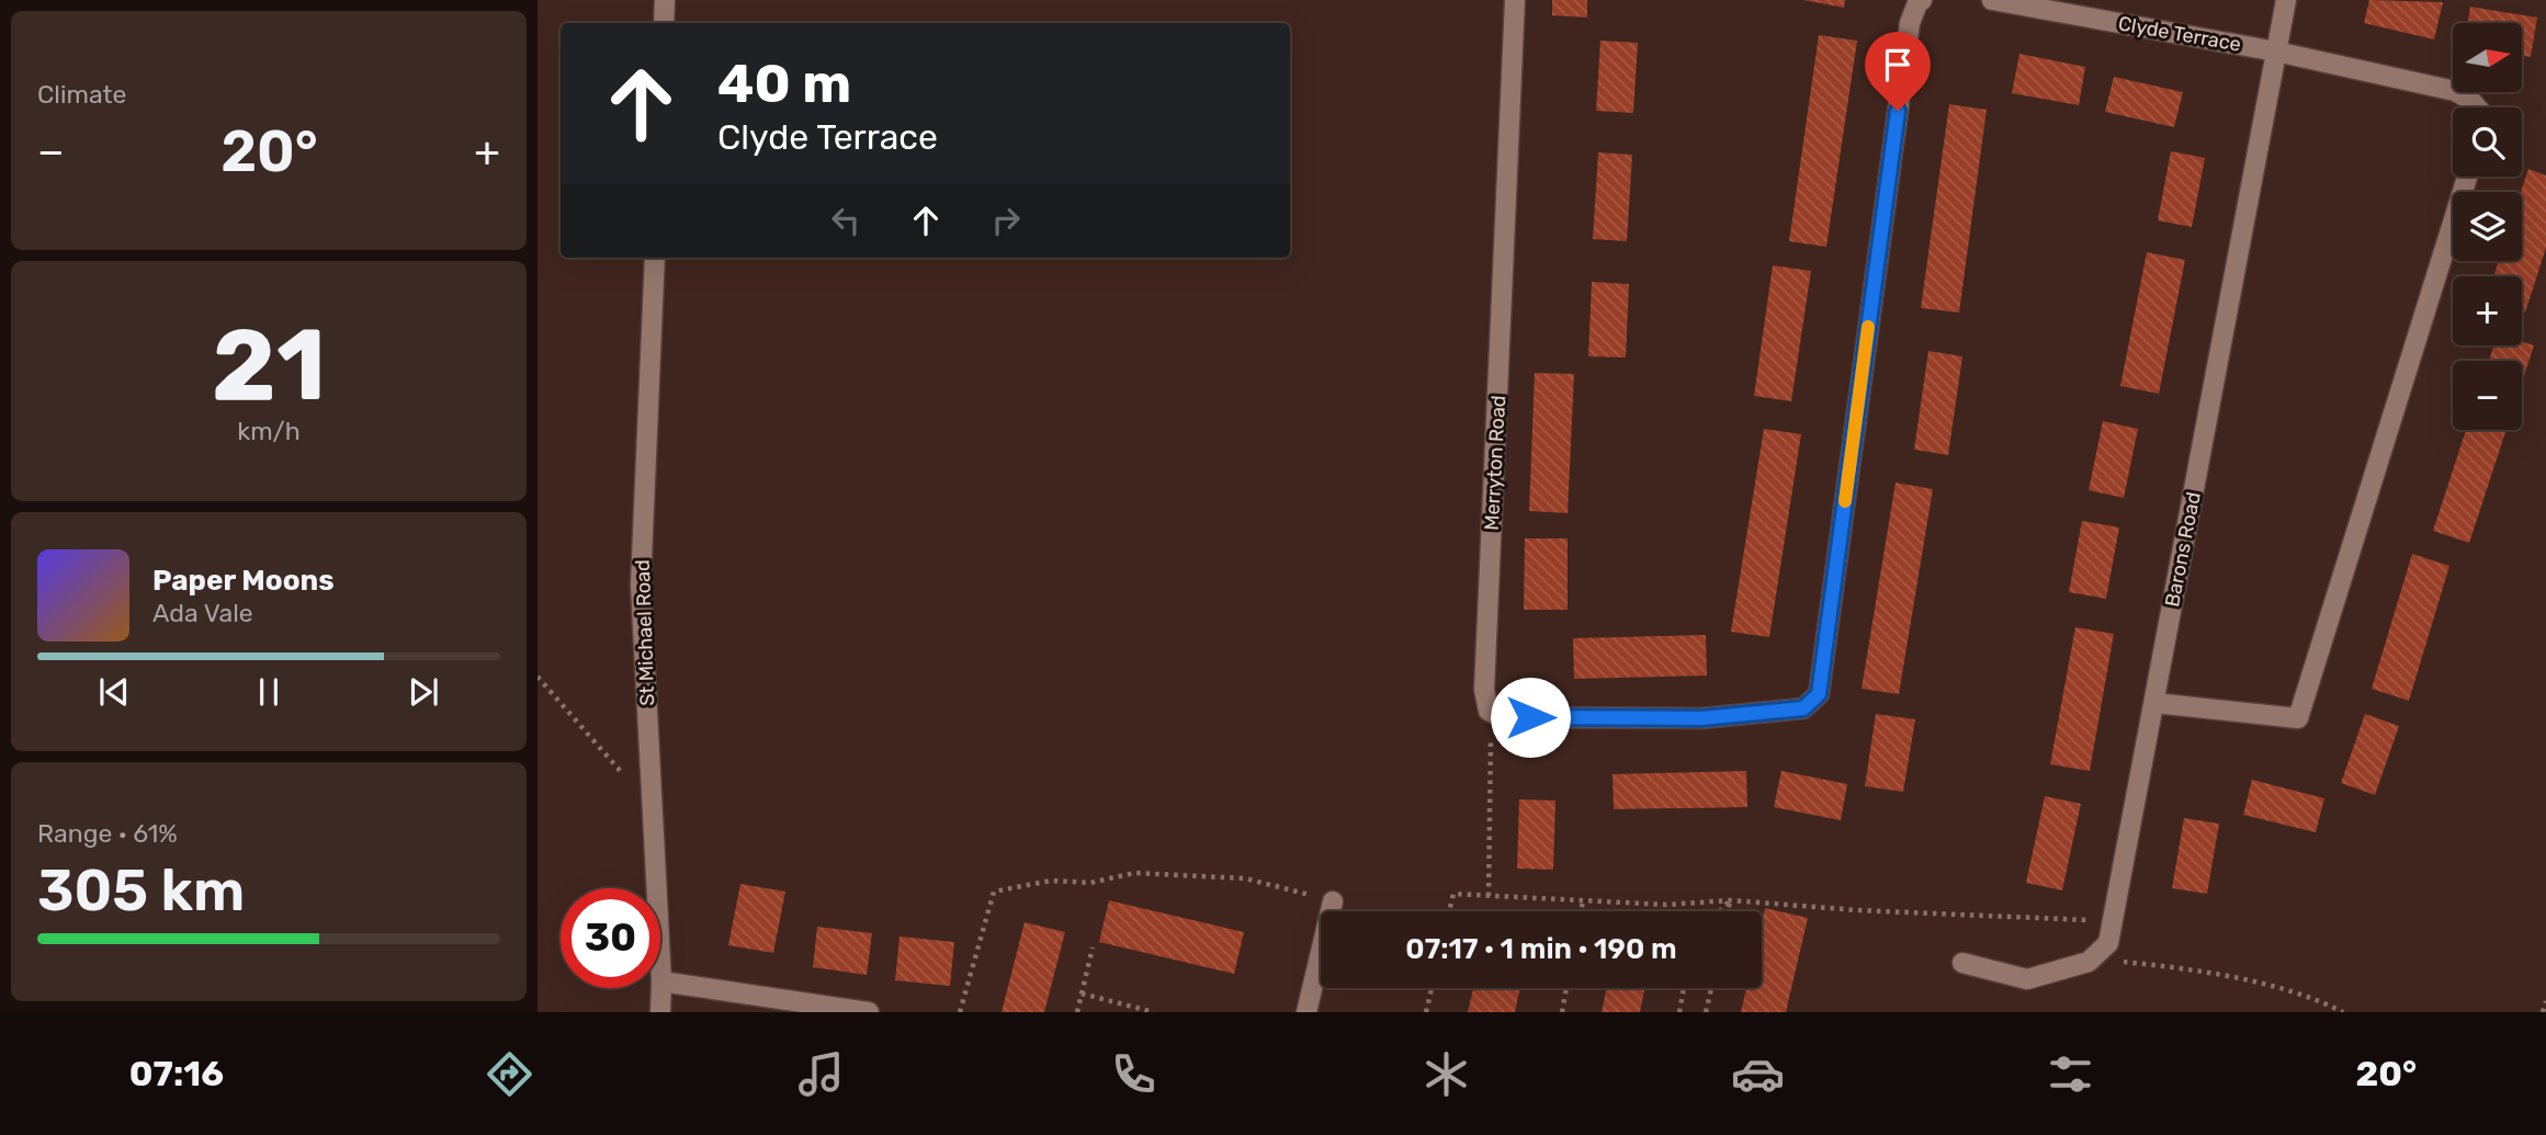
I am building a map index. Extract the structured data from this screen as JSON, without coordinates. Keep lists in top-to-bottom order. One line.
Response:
{"streets":{"street":["Clyde Terrace","Merryton Road","Barons Road","St Michael Road"]},"crossings":[["Clyde Terrace","Barons Road"]],"north":"right","page":{"tile":["Climate",["21","km/h"],["Range · 61%","305 km"]],"map_buttons":["+","−"],"turn":["40 m","Clyde Terrace"],"heat":["−","20°","+"],"song":["Paper Moons","Ada Vale"],"limit":"30","trip":"07:17 · 1 min · 190 m","tabs":["07:16","20°"]}}
